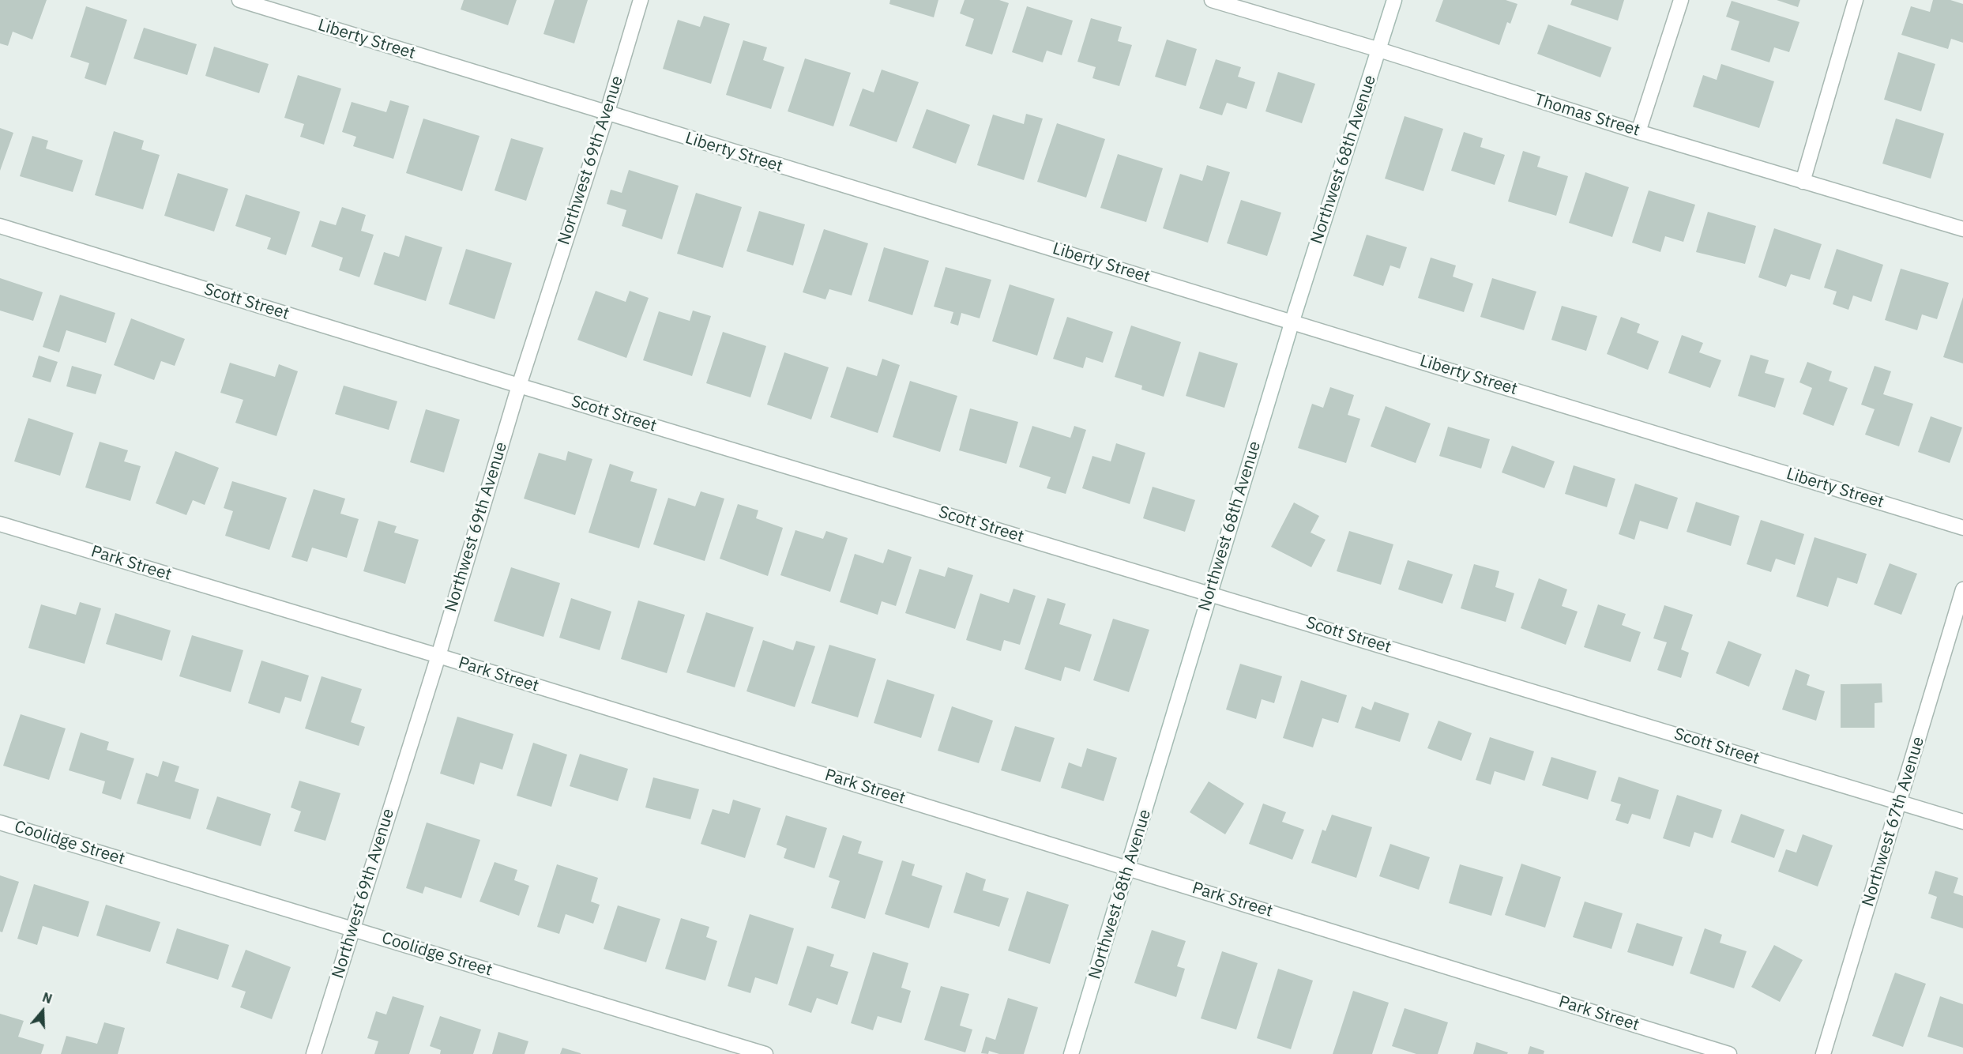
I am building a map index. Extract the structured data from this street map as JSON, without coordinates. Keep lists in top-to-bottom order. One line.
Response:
{"streets":{"street":["Liberty Street","Thomas Street","Northwest 68th Avenue","Northwest 69th Avenue","Scott Street","Park Street","Northwest 67th Avenue","Coolidge Street"]},"crossings":[["Liberty Street","Northwest 68th Avenue"],["Liberty Street","Northwest 69th Avenue"],["Thomas Street","Northwest 68th Avenue"],["Northwest 68th Avenue","Scott Street"],["Northwest 68th Avenue","Park Street"],["Northwest 69th Avenue","Scott Street"],["Northwest 69th Avenue","Park Street"],["Northwest 69th Avenue","Coolidge Street"],["Scott Street","Northwest 67th Avenue"]],"north":"top"}
